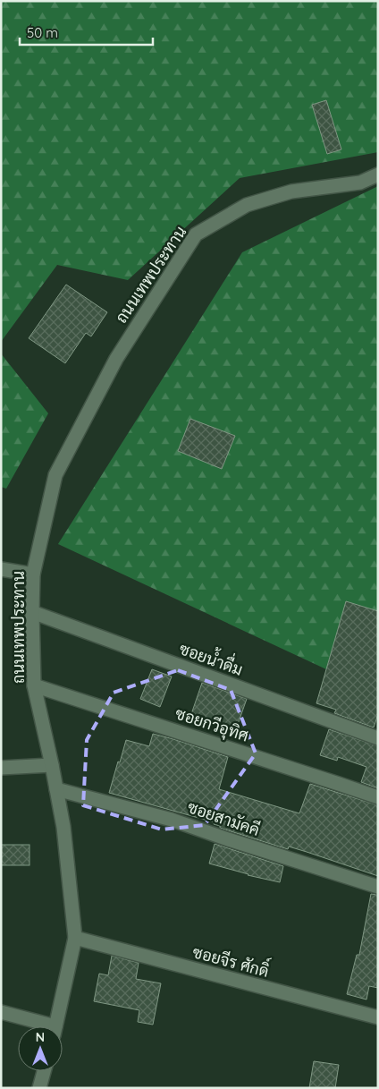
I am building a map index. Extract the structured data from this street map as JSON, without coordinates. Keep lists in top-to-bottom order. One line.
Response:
{"streets":{"street":["ถนนเทพประทาน","ซอยน้ำดื่ม","ซอยกวีอุทิศ","ซอยสามัคคี","ซอยจีร ศักดิ์"]},"crossings":[["ถนนเทพประทาน","ซอยน้ำดื่ม"],["ถนนเทพประทาน","ซอยกวีอุทิศ"],["ถนนเทพประทาน","ซอยสามัคคี"],["ถนนเทพประทาน","ซอยจีร ศักดิ์"]],"scale_bar":"50 m","north":"top"}
